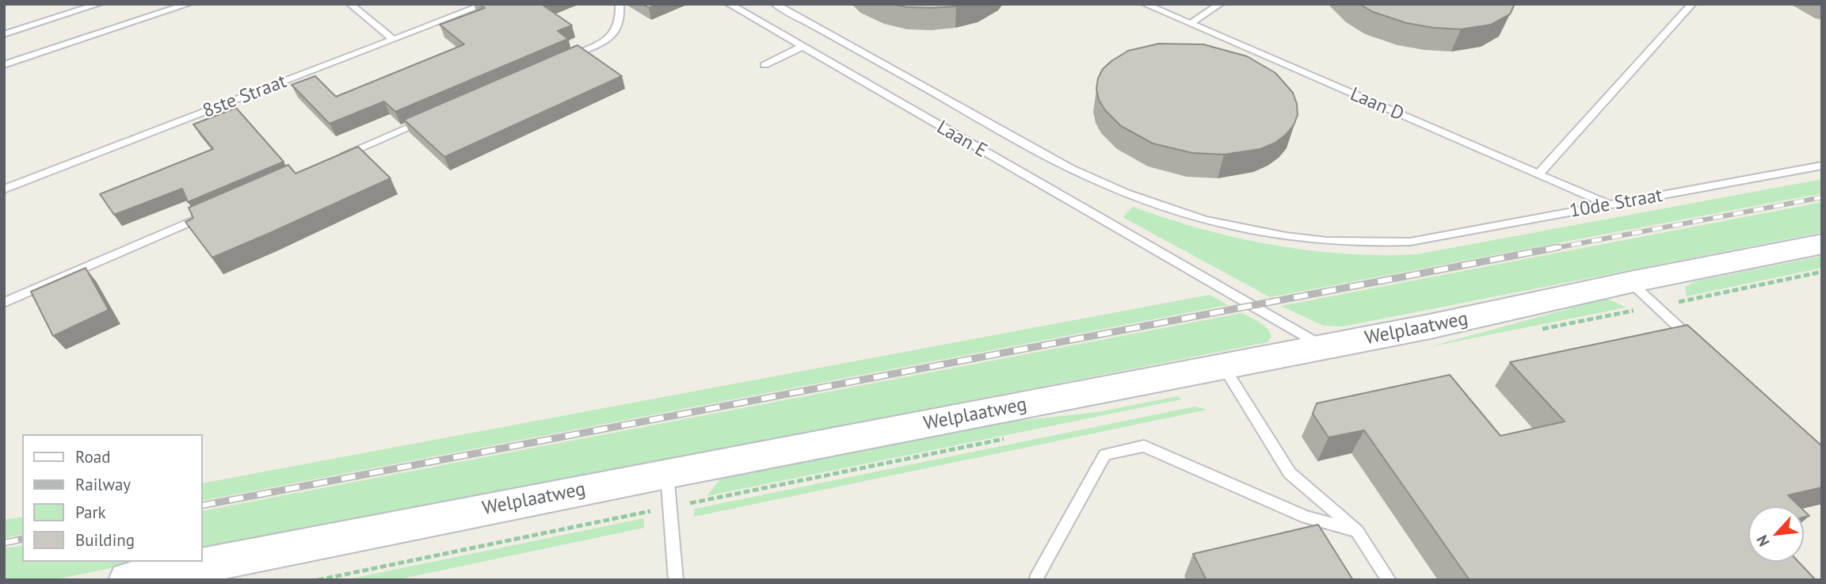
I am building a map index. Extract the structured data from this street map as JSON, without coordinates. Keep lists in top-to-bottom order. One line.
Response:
{"streets":{"street":["Welplaatweg"],"lane":["8ste Straat","Laan D","Laan E","10de Straat"]},"crossings":[["Laan D","10de Straat"],["Laan E","Welplaatweg"]],"legend":["Road","Railway","Park","Building"],"north":"bottom left"}
